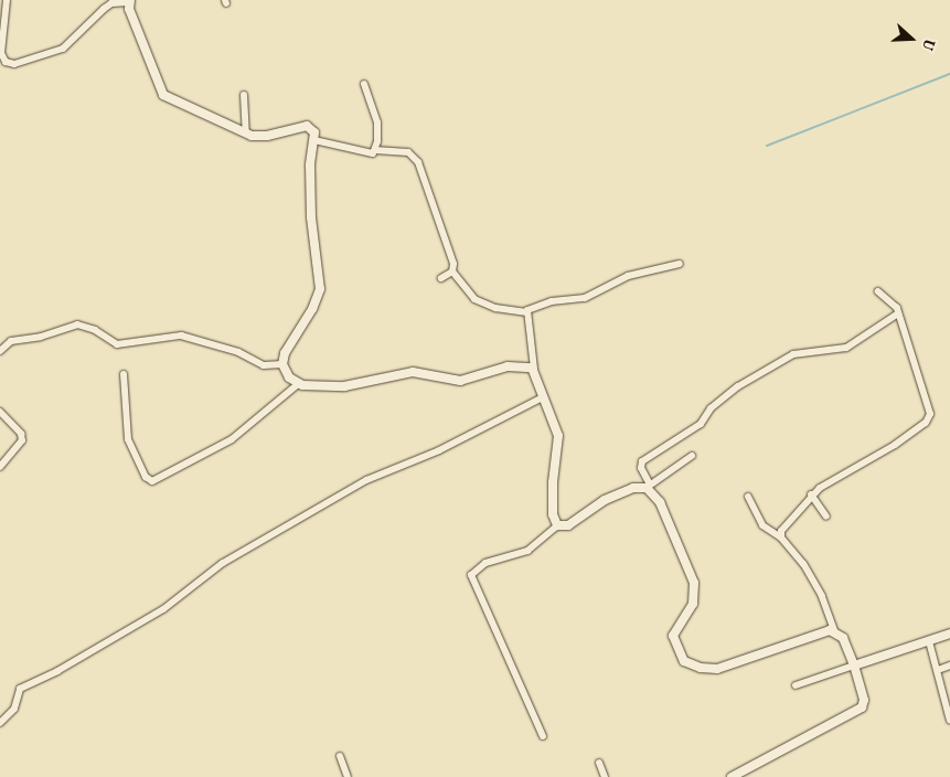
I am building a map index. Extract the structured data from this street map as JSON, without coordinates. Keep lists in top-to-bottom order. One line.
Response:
{"north":"right"}
